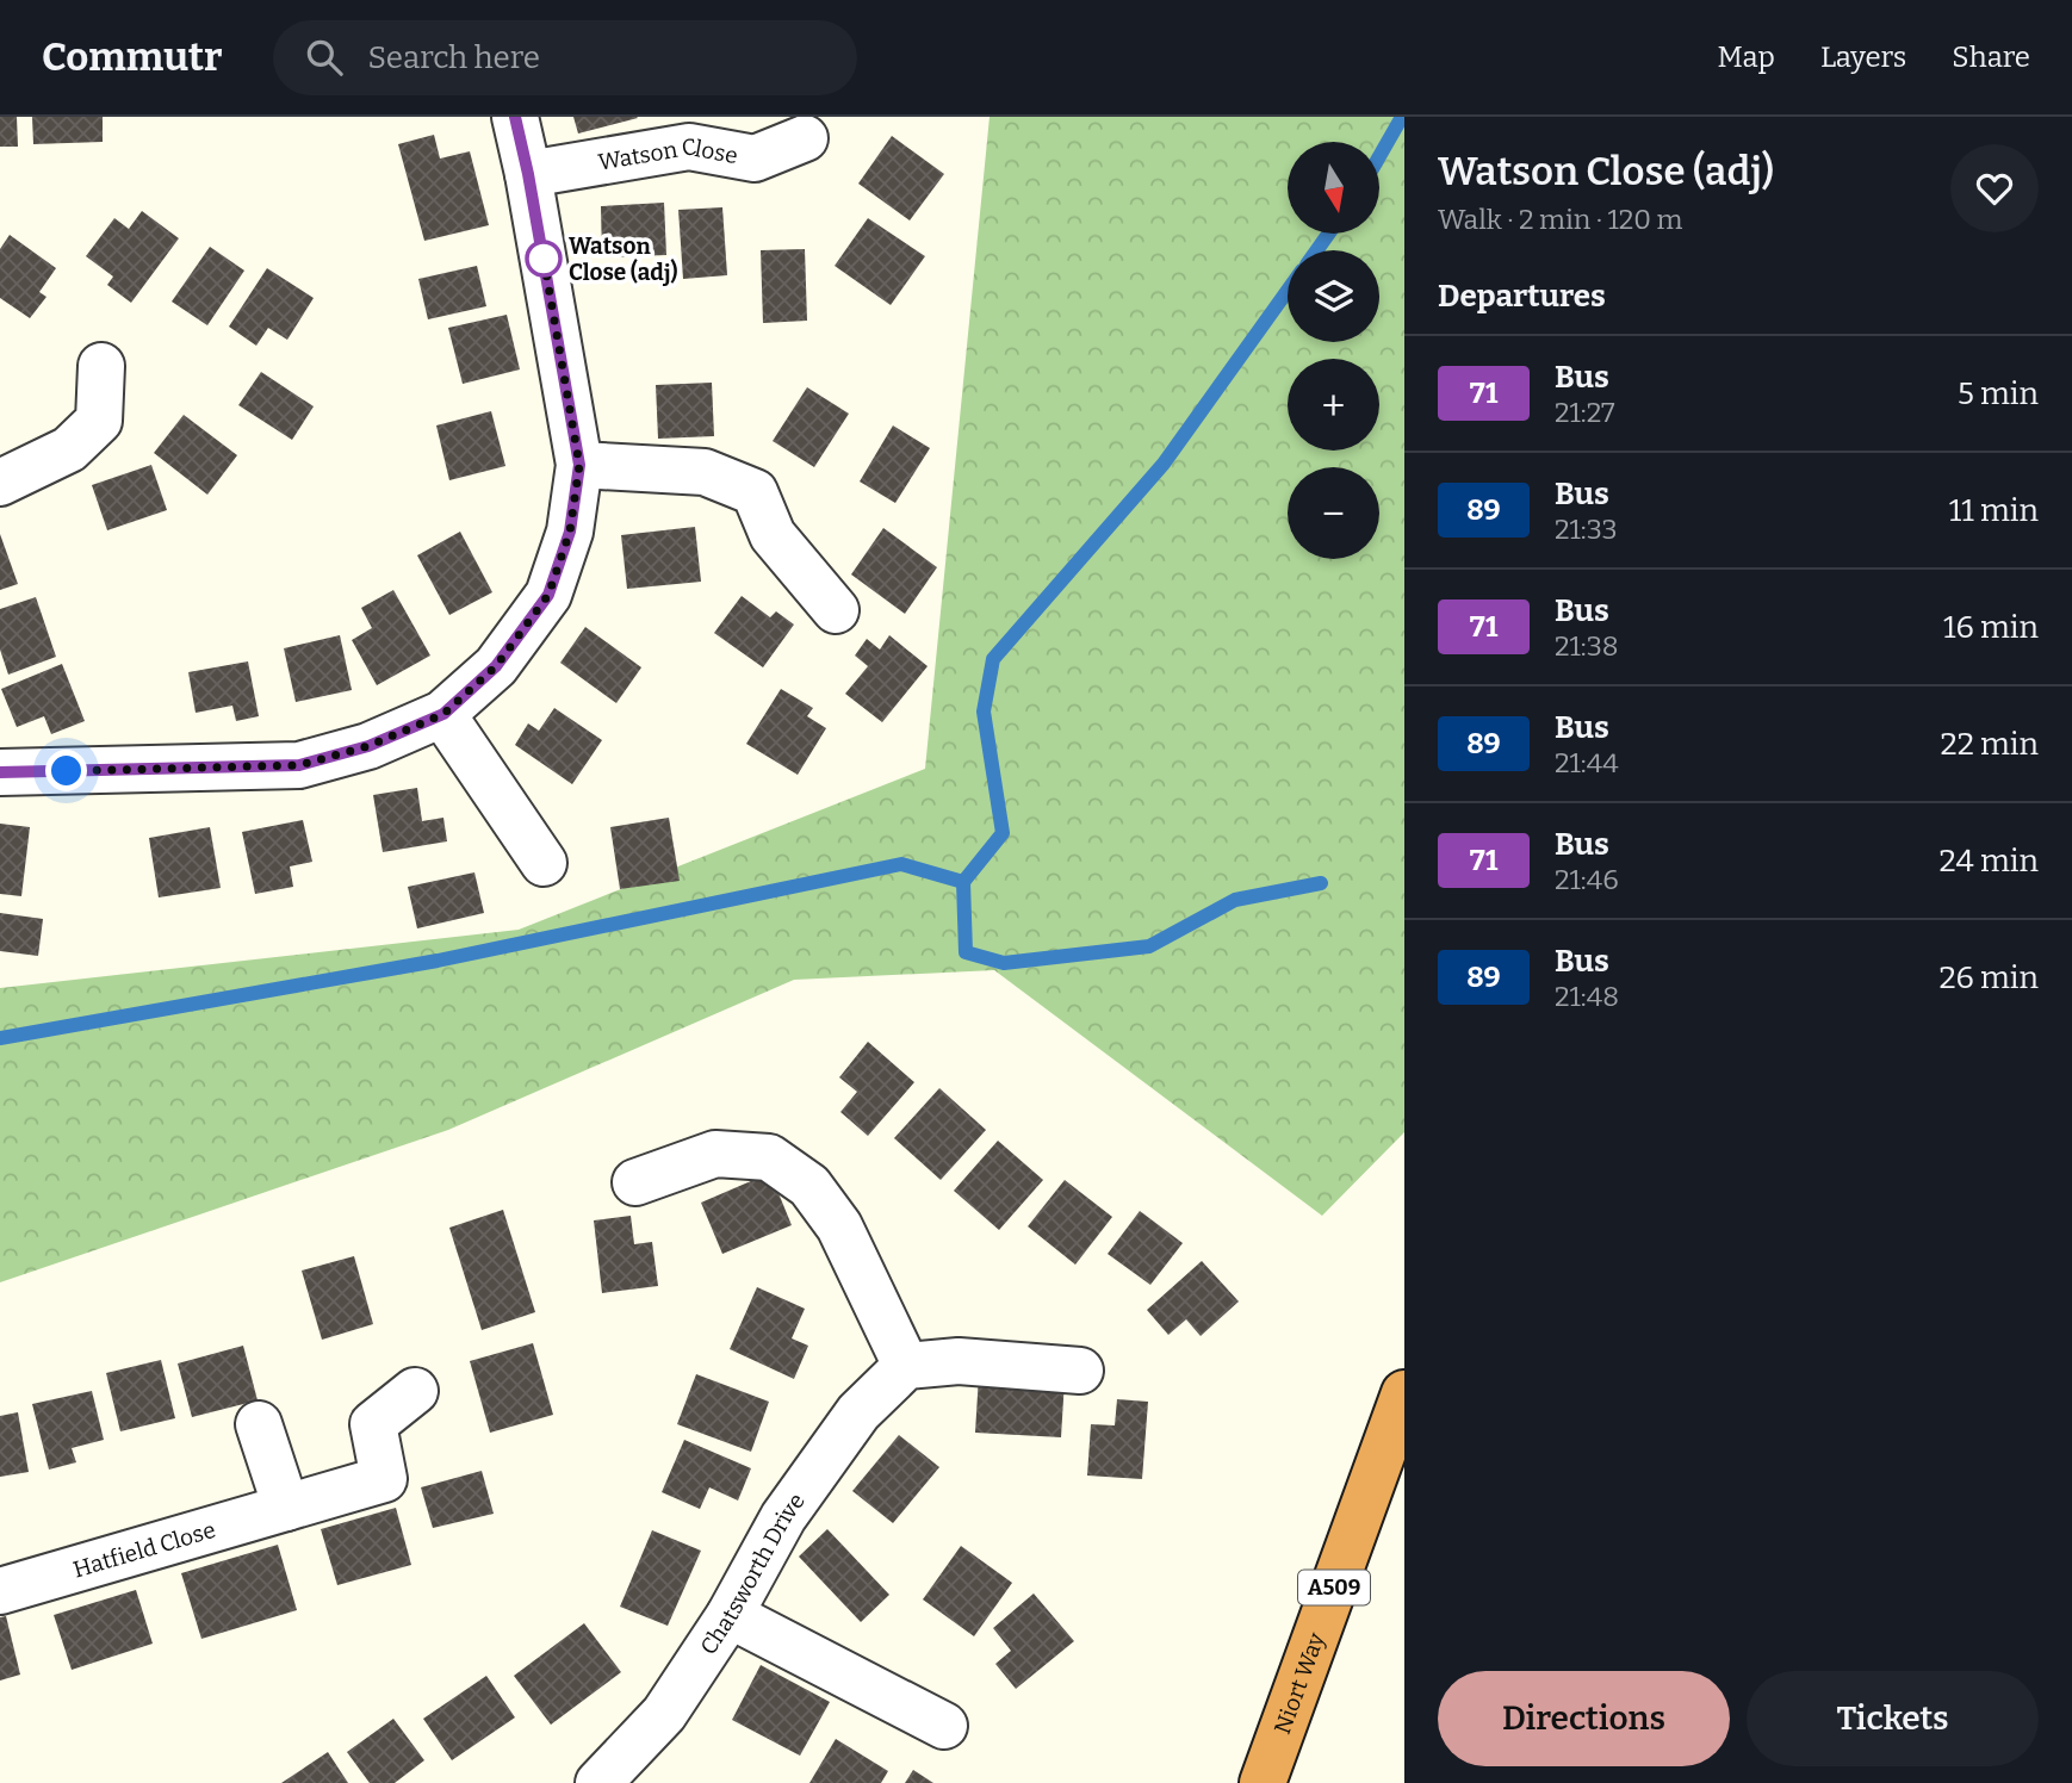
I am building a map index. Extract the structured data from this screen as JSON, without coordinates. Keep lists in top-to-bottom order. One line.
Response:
{"streets":{"highway":["A509","Niort Way"],"street":["Watson Close","Hatfield Close","Chatsworth Drive"]},"places":["Watson Close (adj)"],"lines":["bus line 71"],"north":"bottom","page":{"header":"Commutr","search":"Search here","nav":["Map","Layers","Share"],"heading":[["Watson Close (adj)","Walk · 2 min · 120 m"],"Departures"],"map_buttons":["+","−"],"list":[{"mark":"71","name":"Bus","note":"21:27","value":"5 min"},{"mark":"89","name":"Bus","note":"21:33","value":"11 min"},{"mark":"71","name":"Bus","note":"21:38","value":"16 min"},{"mark":"89","name":"Bus","note":"21:44","value":"22 min"},{"mark":"71","name":"Bus","note":"21:46","value":"24 min"},{"mark":"89","name":"Bus","note":"21:48","value":"26 min"}],"buttons":["Directions","Tickets"]}}
